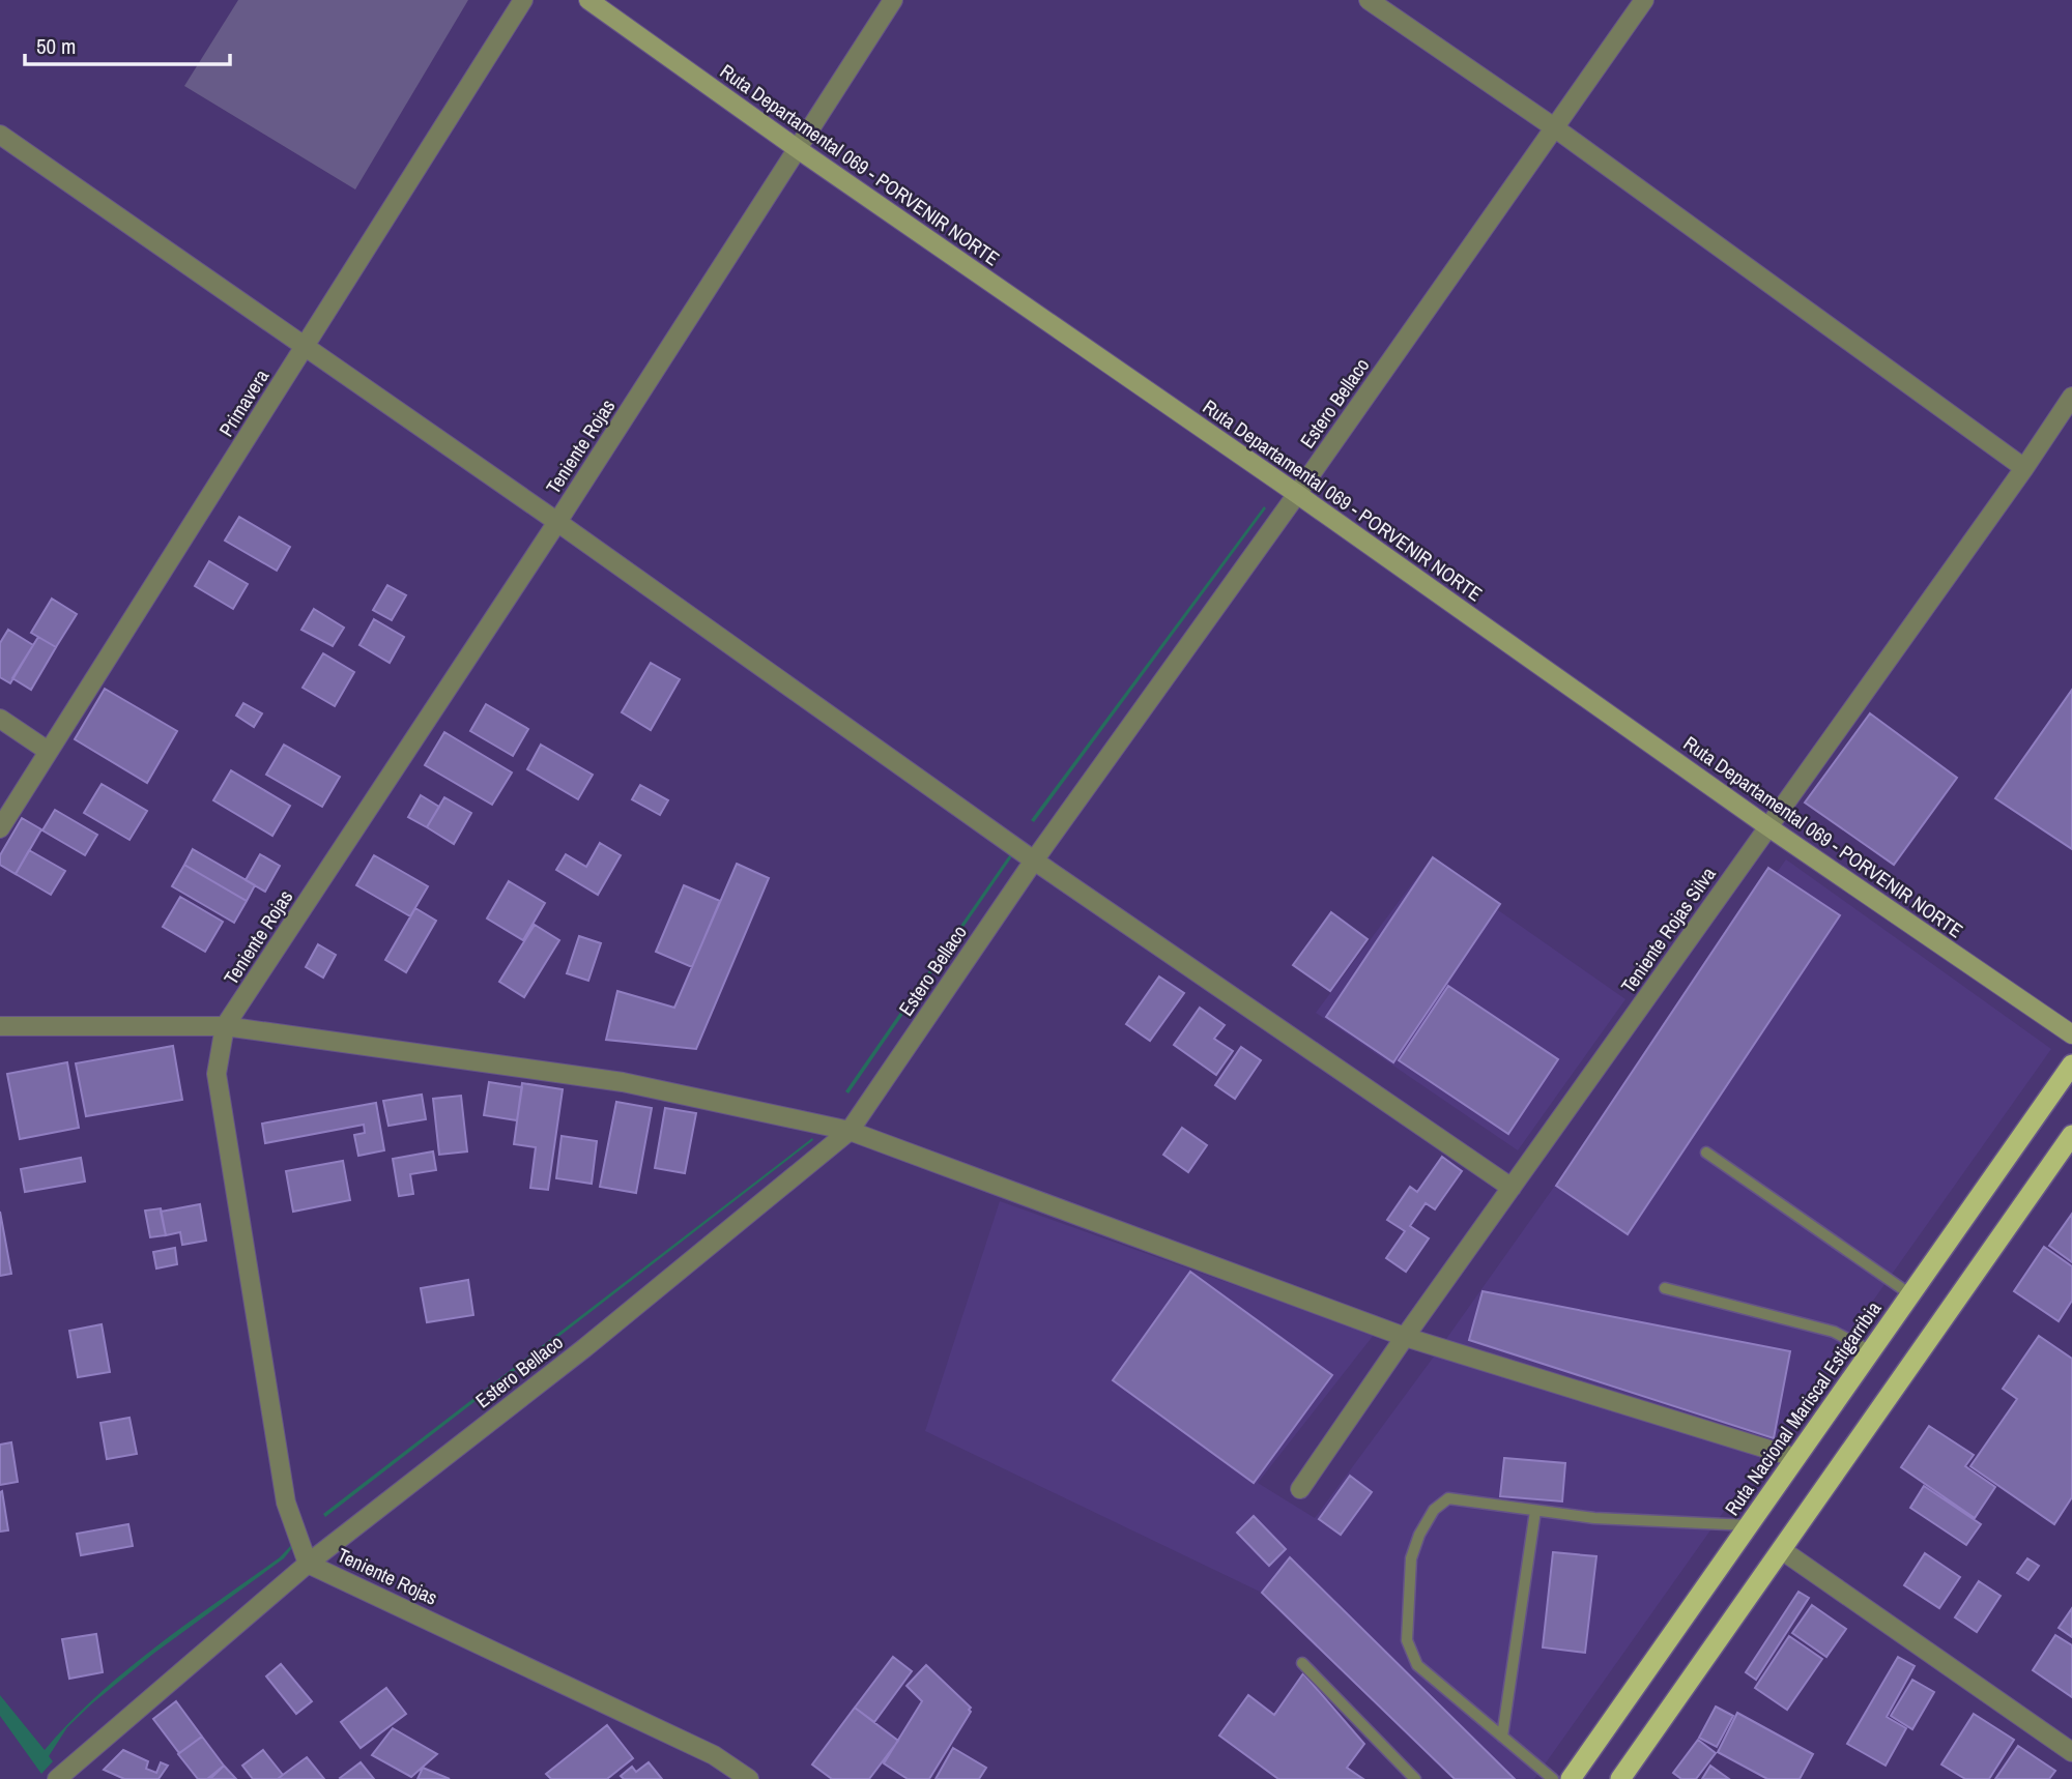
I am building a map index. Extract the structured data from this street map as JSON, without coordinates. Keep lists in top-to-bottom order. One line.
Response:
{"streets":{"highway":["Ruta Nacional Mariscal Estigarribia"],"main road":["Ruta Departamental 069 - PORVENIR NORTE"],"street":["Primavera","Estero Bellaco","Teniente Rojas","Teniente Rojas Silva"]},"crossings":[["Ruta Departamental 069 - PORVENIR NORTE","Estero Bellaco"],["Ruta Departamental 069 - PORVENIR NORTE","Teniente Rojas"],["Ruta Departamental 069 - PORVENIR NORTE","Teniente Rojas Silva"],["Estero Bellaco","Teniente Rojas"]],"scale_bar":"50 m"}
